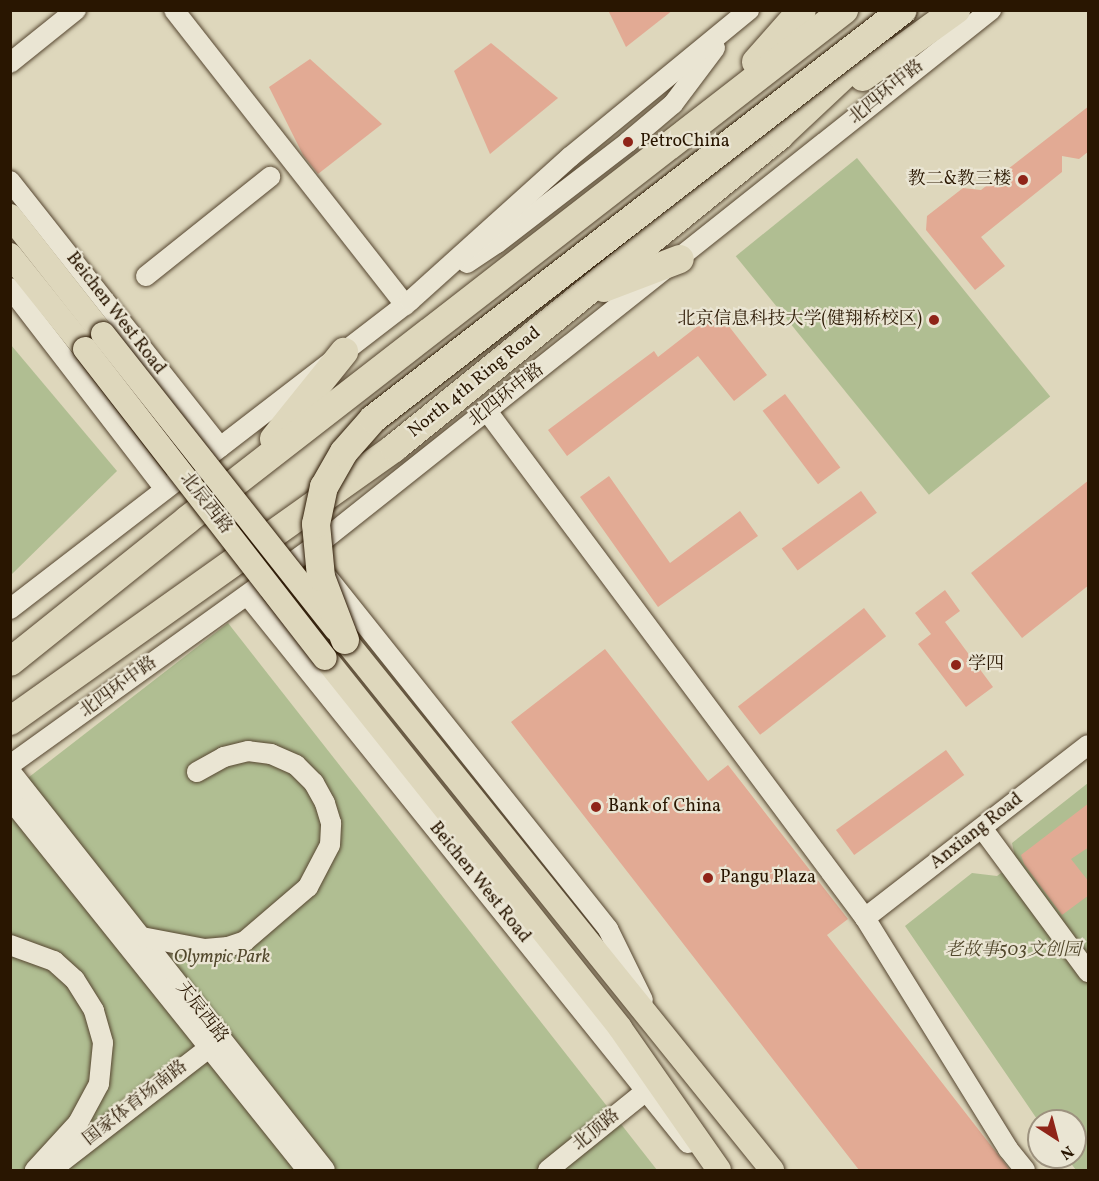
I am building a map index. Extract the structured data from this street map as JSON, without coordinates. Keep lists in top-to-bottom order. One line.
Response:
{"streets":{"highway":["North 4th Ring Road"],"main road":["Beichen West Road","北辰西路"],"street":["北四环中路","Anxiang Road","天辰西路","国家体育场南路","北顶路"]},"crossings":[["北四环中路","Beichen West Road"],["Beichen West Road","北辰西路"],["Beichen West Road","北顶路"],["天辰西路","国家体育场南路"]],"parks":["老故事503文创园","Olympic Park"],"places":["PetroChina","教二&教三楼","北京信息科技大学(健翔桥校区)","学四","Bank of China","Pangu Plaza"],"north":"bottom right"}
